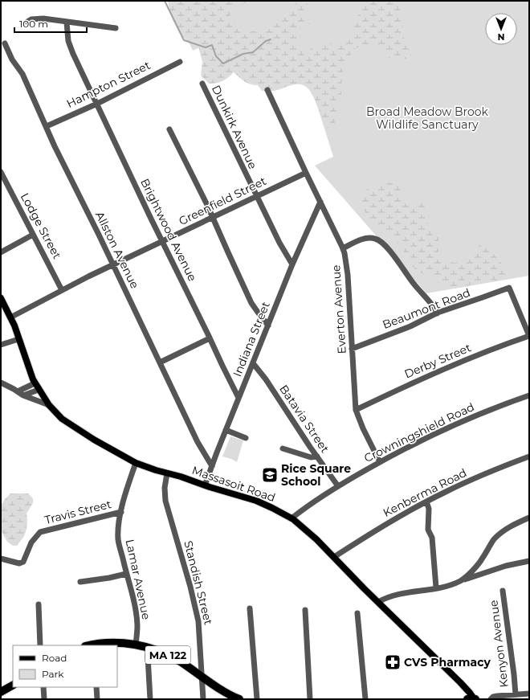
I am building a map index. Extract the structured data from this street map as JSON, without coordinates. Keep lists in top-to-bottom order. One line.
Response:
{"streets":{"highway":["MA 122"],"main road":["Massasoit Road"],"street":["Hampton Street","Dunkirk Avenue","Greenfield Street","Lodge Street","Brightwood Avenue","Allston Avenue","Beaumont Road","Everton Avenue","Indiana Street","Derby Street","Batavia Street","Crowningshield Road","Kenberma Road","Travis Street","Lamar Avenue","Standish Street","Kenyon Avenue"]},"crossings":[["Hampton Street","Brightwood Avenue"],["Hampton Street","Allston Avenue"],["Dunkirk Avenue","Greenfield Street"],["Dunkirk Avenue","Indiana Street"],["Greenfield Street","Lodge Street"],["Greenfield Street","Brightwood Avenue"],["Greenfield Street","Allston Avenue"],["Greenfield Street","Everton Avenue"],["Greenfield Street","Massasoit Road"],["Brightwood Avenue","Indiana Street"],["Allston Avenue","Indiana Street"],["Beaumont Road","Everton Avenue"],["Beaumont Road","Derby Street"],["Everton Avenue","Indiana Street"],["Everton Avenue","Derby Street"],["Everton Avenue","Crowningshield Road"],["Indiana Street","Batavia Street"],["Indiana Street","Massasoit Road"],["Batavia Street","Crowningshield Road"],["Crowningshield Road","Massasoit Road"],["Massasoit Road","Kenberma Road"],["Massasoit Road","Lamar Avenue"],["Massasoit Road","Standish Street"],["Travis Street","Lamar Avenue"],["Lamar Avenue","MA 122"],["Standish Street","MA 122"]],"parks":["Broad Meadow Brook Wildlife Sanctuary"],"places":{"school or university":["Rice Square School"],"pharmacy":["CVS Pharmacy"]},"legend":["Road","Park"],"scale_bar":"100 m","north":"bottom"}
